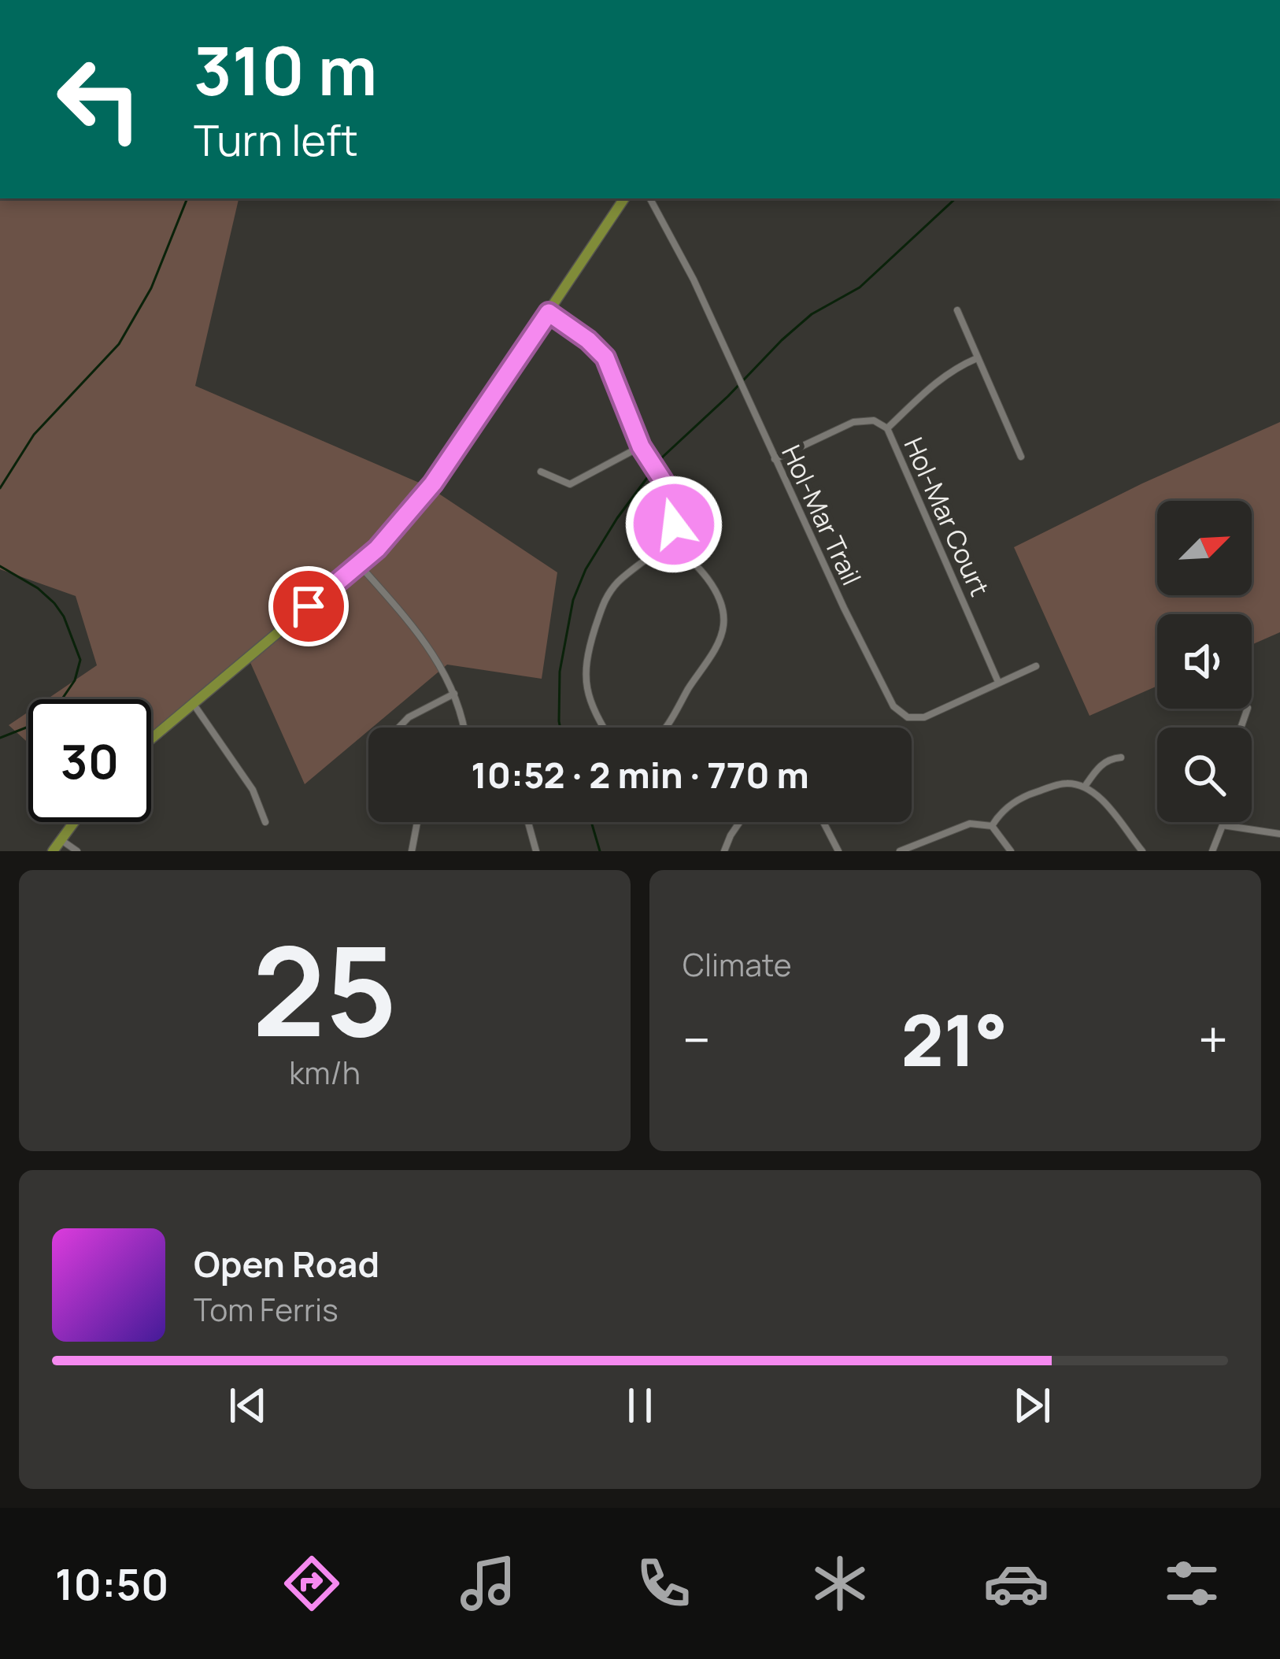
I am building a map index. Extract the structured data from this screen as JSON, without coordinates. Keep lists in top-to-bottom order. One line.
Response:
{"streets":{"street":["Hol-Mar Trail","Hol-Mar Court"]},"crossings":[["Hol-Mar Trail","Hol-Mar Court"]],"north":"top right","page":{"turn":["310 m","Turn left"],"limit":"30","trip":"10:52 · 2 min · 770 m","tile":[["25","km/h"],"Climate"],"heat":["−","21°","+"],"song":["Open Road","Tom Ferris"],"tabs":"10:50"}}
